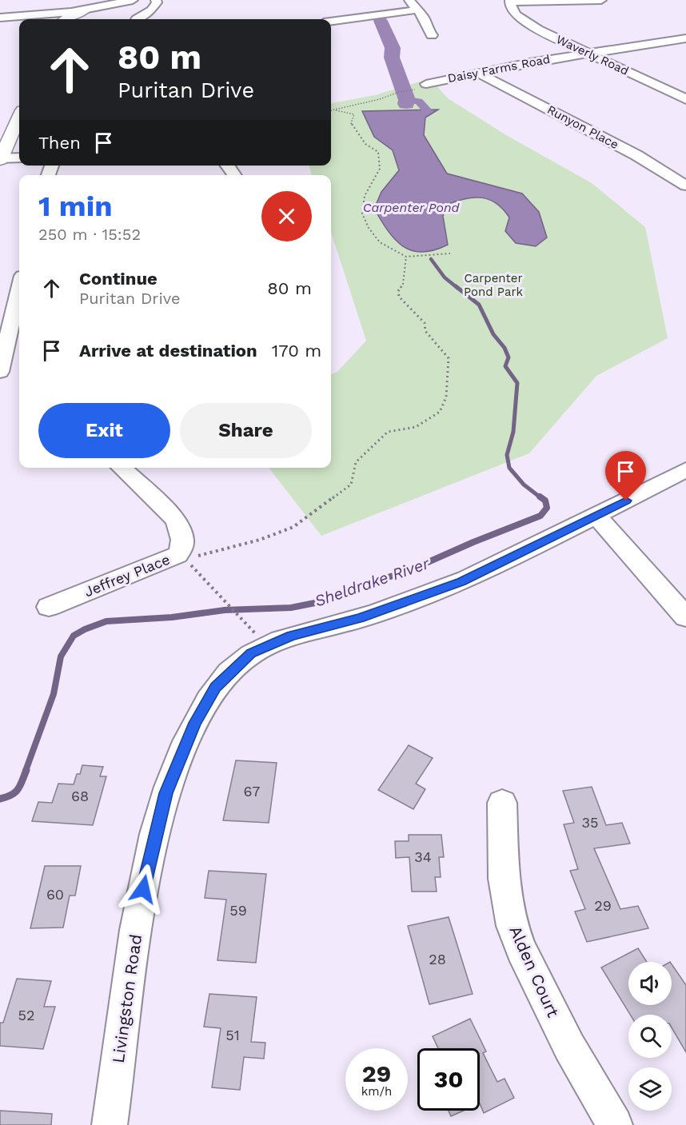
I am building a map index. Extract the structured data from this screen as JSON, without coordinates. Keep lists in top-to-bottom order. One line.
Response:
{"streets":{"street":["Waverly Road","Daisy Farms Road","Runyon Place","Jeffrey Place","Alden Court","Livingston Road"]},"crossings":[["Waverly Road","Daisy Farms Road"],["Daisy Farms Road","Runyon Place"]],"water":["Carpenter Pond","Sheldrake River"],"parks":["Carpenter Pond Park"],"house_numbers":["67","68","35","34","60","29","59","28","52","51"],"page":{"turn":["80 m","Puritan Drive"],"then":"Then","heading":["1 min","250 m · 15:52"],"list":[{"name":"Continue","note":"Puritan Drive","value":"80 m"},{"name":"Arrive at destination","value":"170 m"}],"buttons":["Exit","Share"],"speed":"29 km/h","limit":"30"}}
